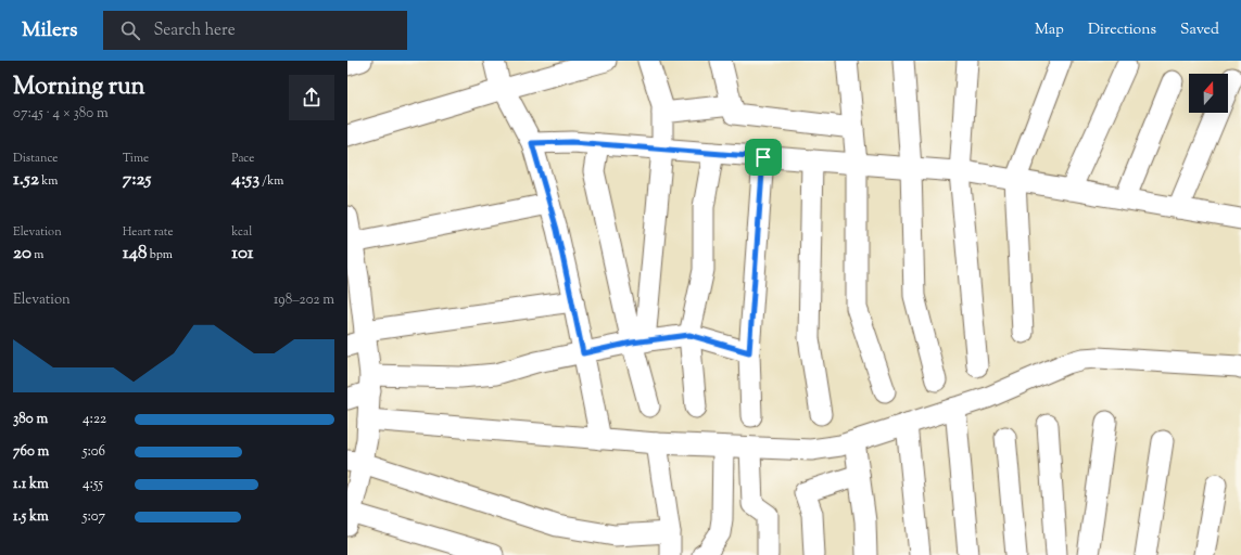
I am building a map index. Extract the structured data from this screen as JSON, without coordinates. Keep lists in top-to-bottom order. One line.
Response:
{"north":"top","page":{"header":"Milers","search":"Search here","nav":["Map","Directions","Saved"],"heading":["Morning run","07:45 · 4 × 380 m"],"stats":[["Distance","1.52 km"],["Time","7:25"],["Pace","4:53 /km"],["Elevation","20 m"],["Heart rate","148 bpm"],["kcal","101"]],"chart":["Elevation","198–202 m"],"list":[{"name":"380 m","note":"4:22"},{"name":"760 m","note":"5:06"},{"name":"1.1 km","note":"4:55"},{"name":"1.5 km","note":"5:07"}]}}
